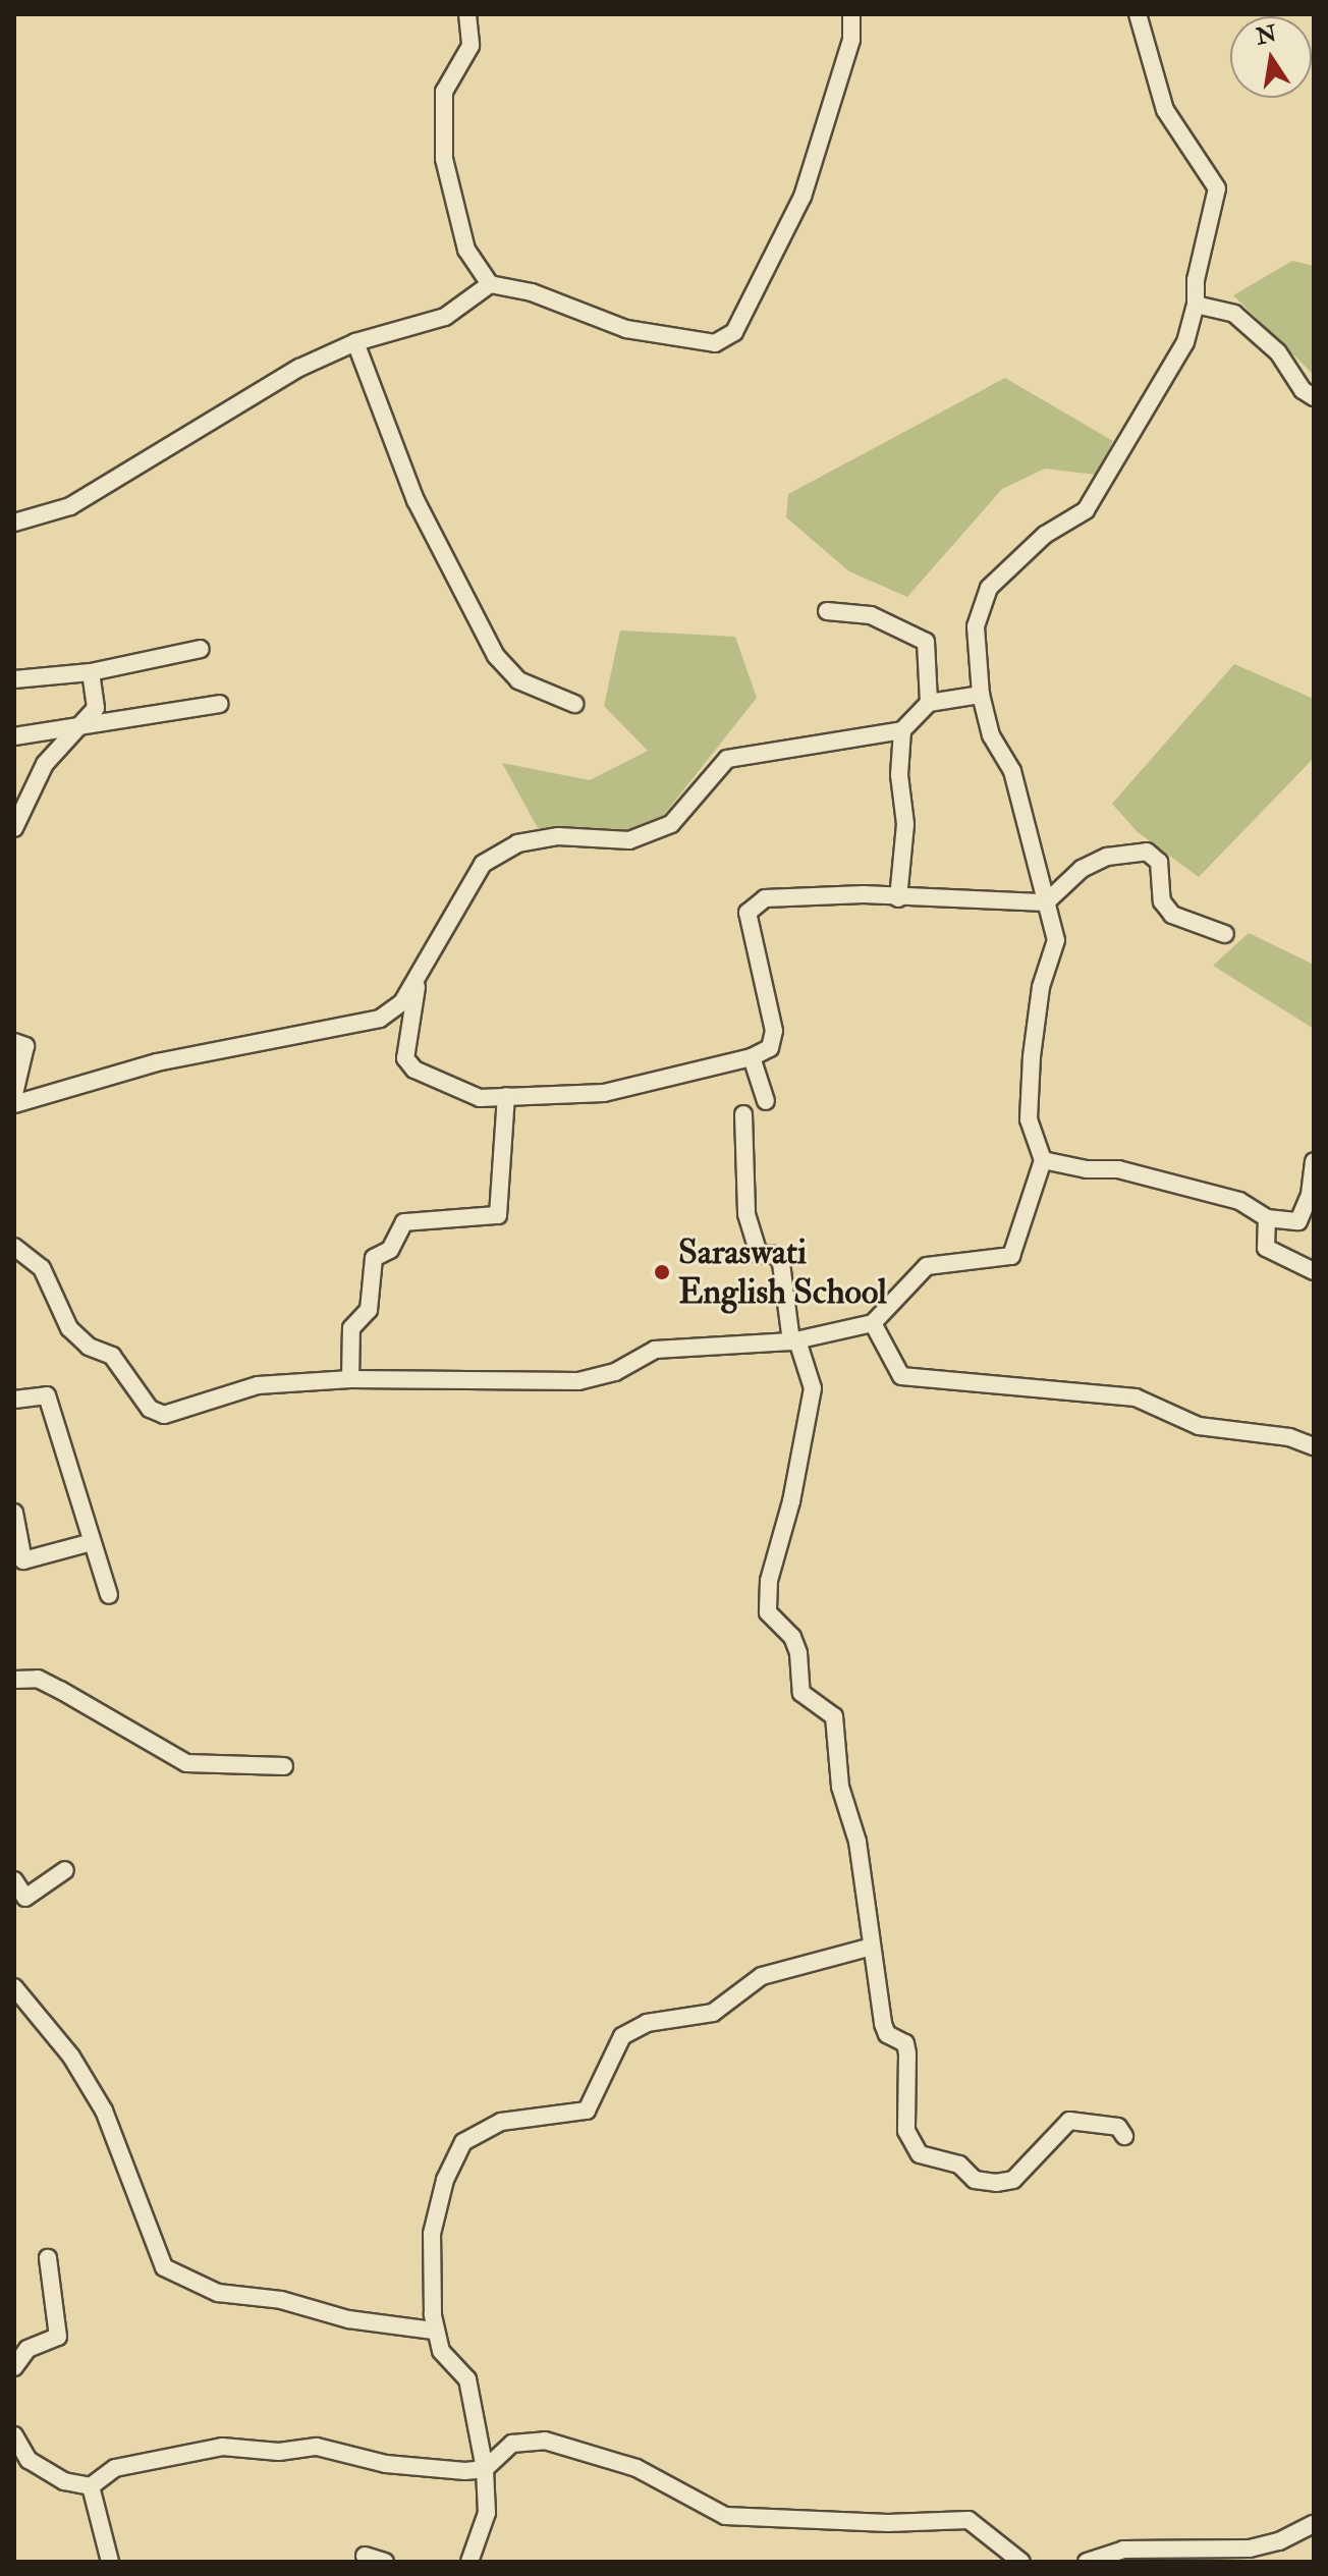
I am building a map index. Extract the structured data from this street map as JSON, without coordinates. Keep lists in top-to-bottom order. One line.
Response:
{"places":["Saraswati English School"],"north":"top"}
